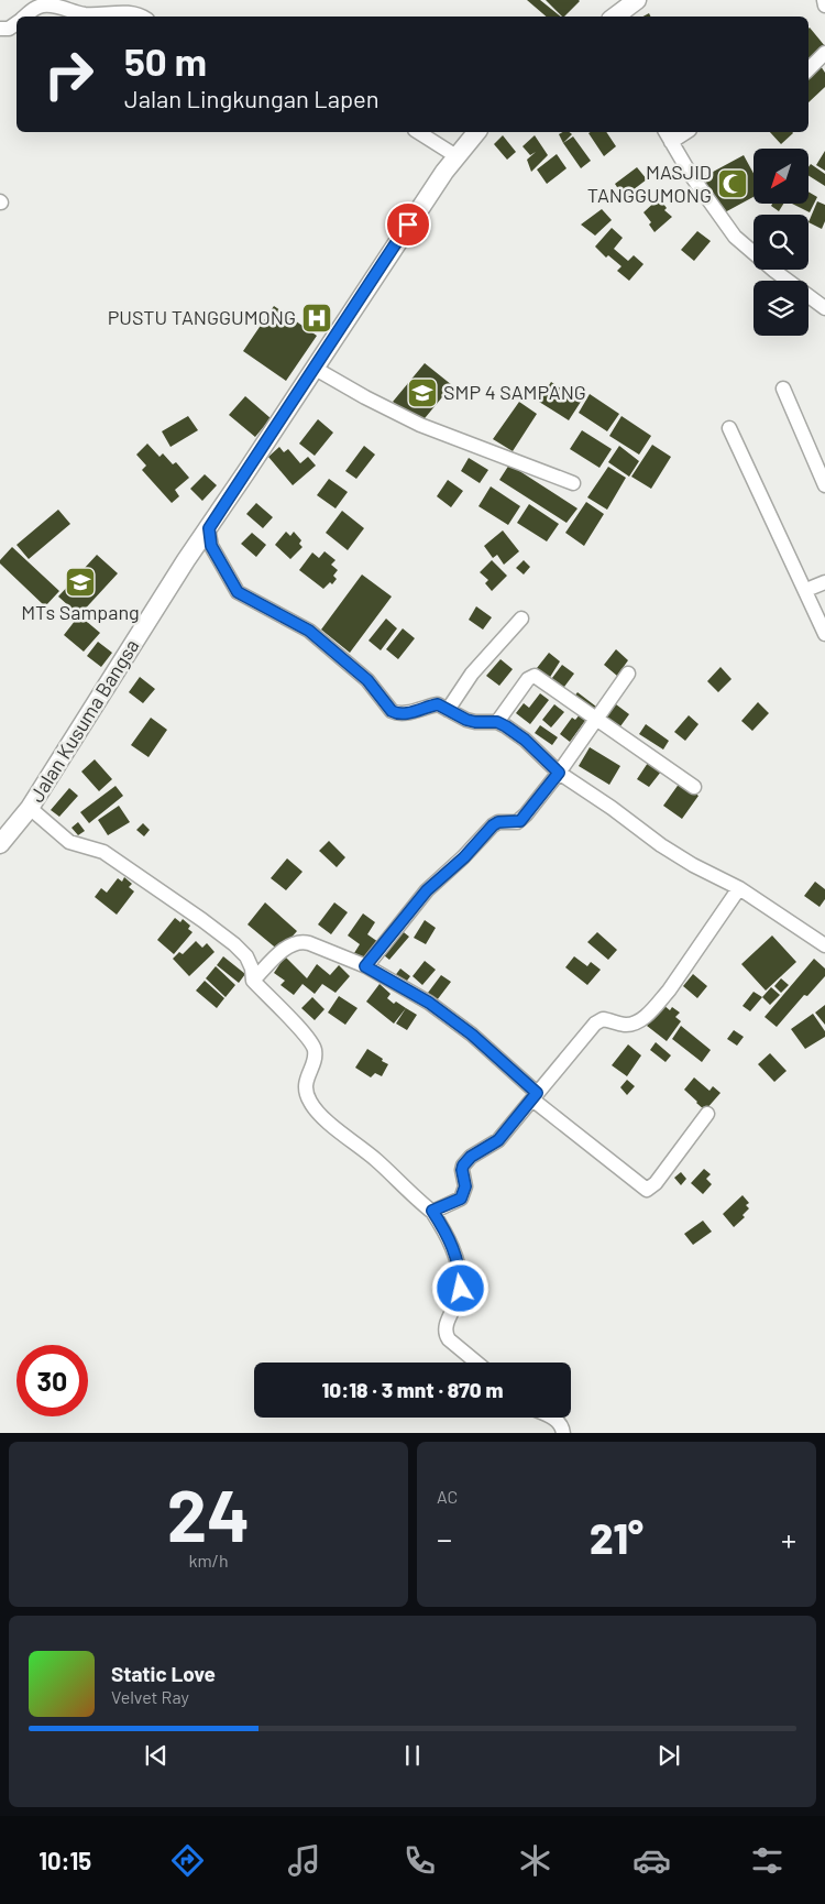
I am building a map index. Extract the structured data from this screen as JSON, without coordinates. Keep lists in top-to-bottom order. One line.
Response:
{"streets":{"main road":["Jalan Kusuma Bangsa"]},"places":{"mosque":["MASJID TANGGUMONG"],"hospital":["PUSTU TANGGUMONG"],"school or university":["SMP 4 SAMPANG","MTs Sampang"]},"north":"bottom left","page":{"turn":["50 m","Jalan Lingkungan Lapen"],"limit":"30","trip":"10:18 · 3 mnt · 870 m","tile":[["24","km/h"],"AC"],"heat":["−","21°","+"],"song":["Static Love","Velvet Ray"],"tabs":"10:15"}}
